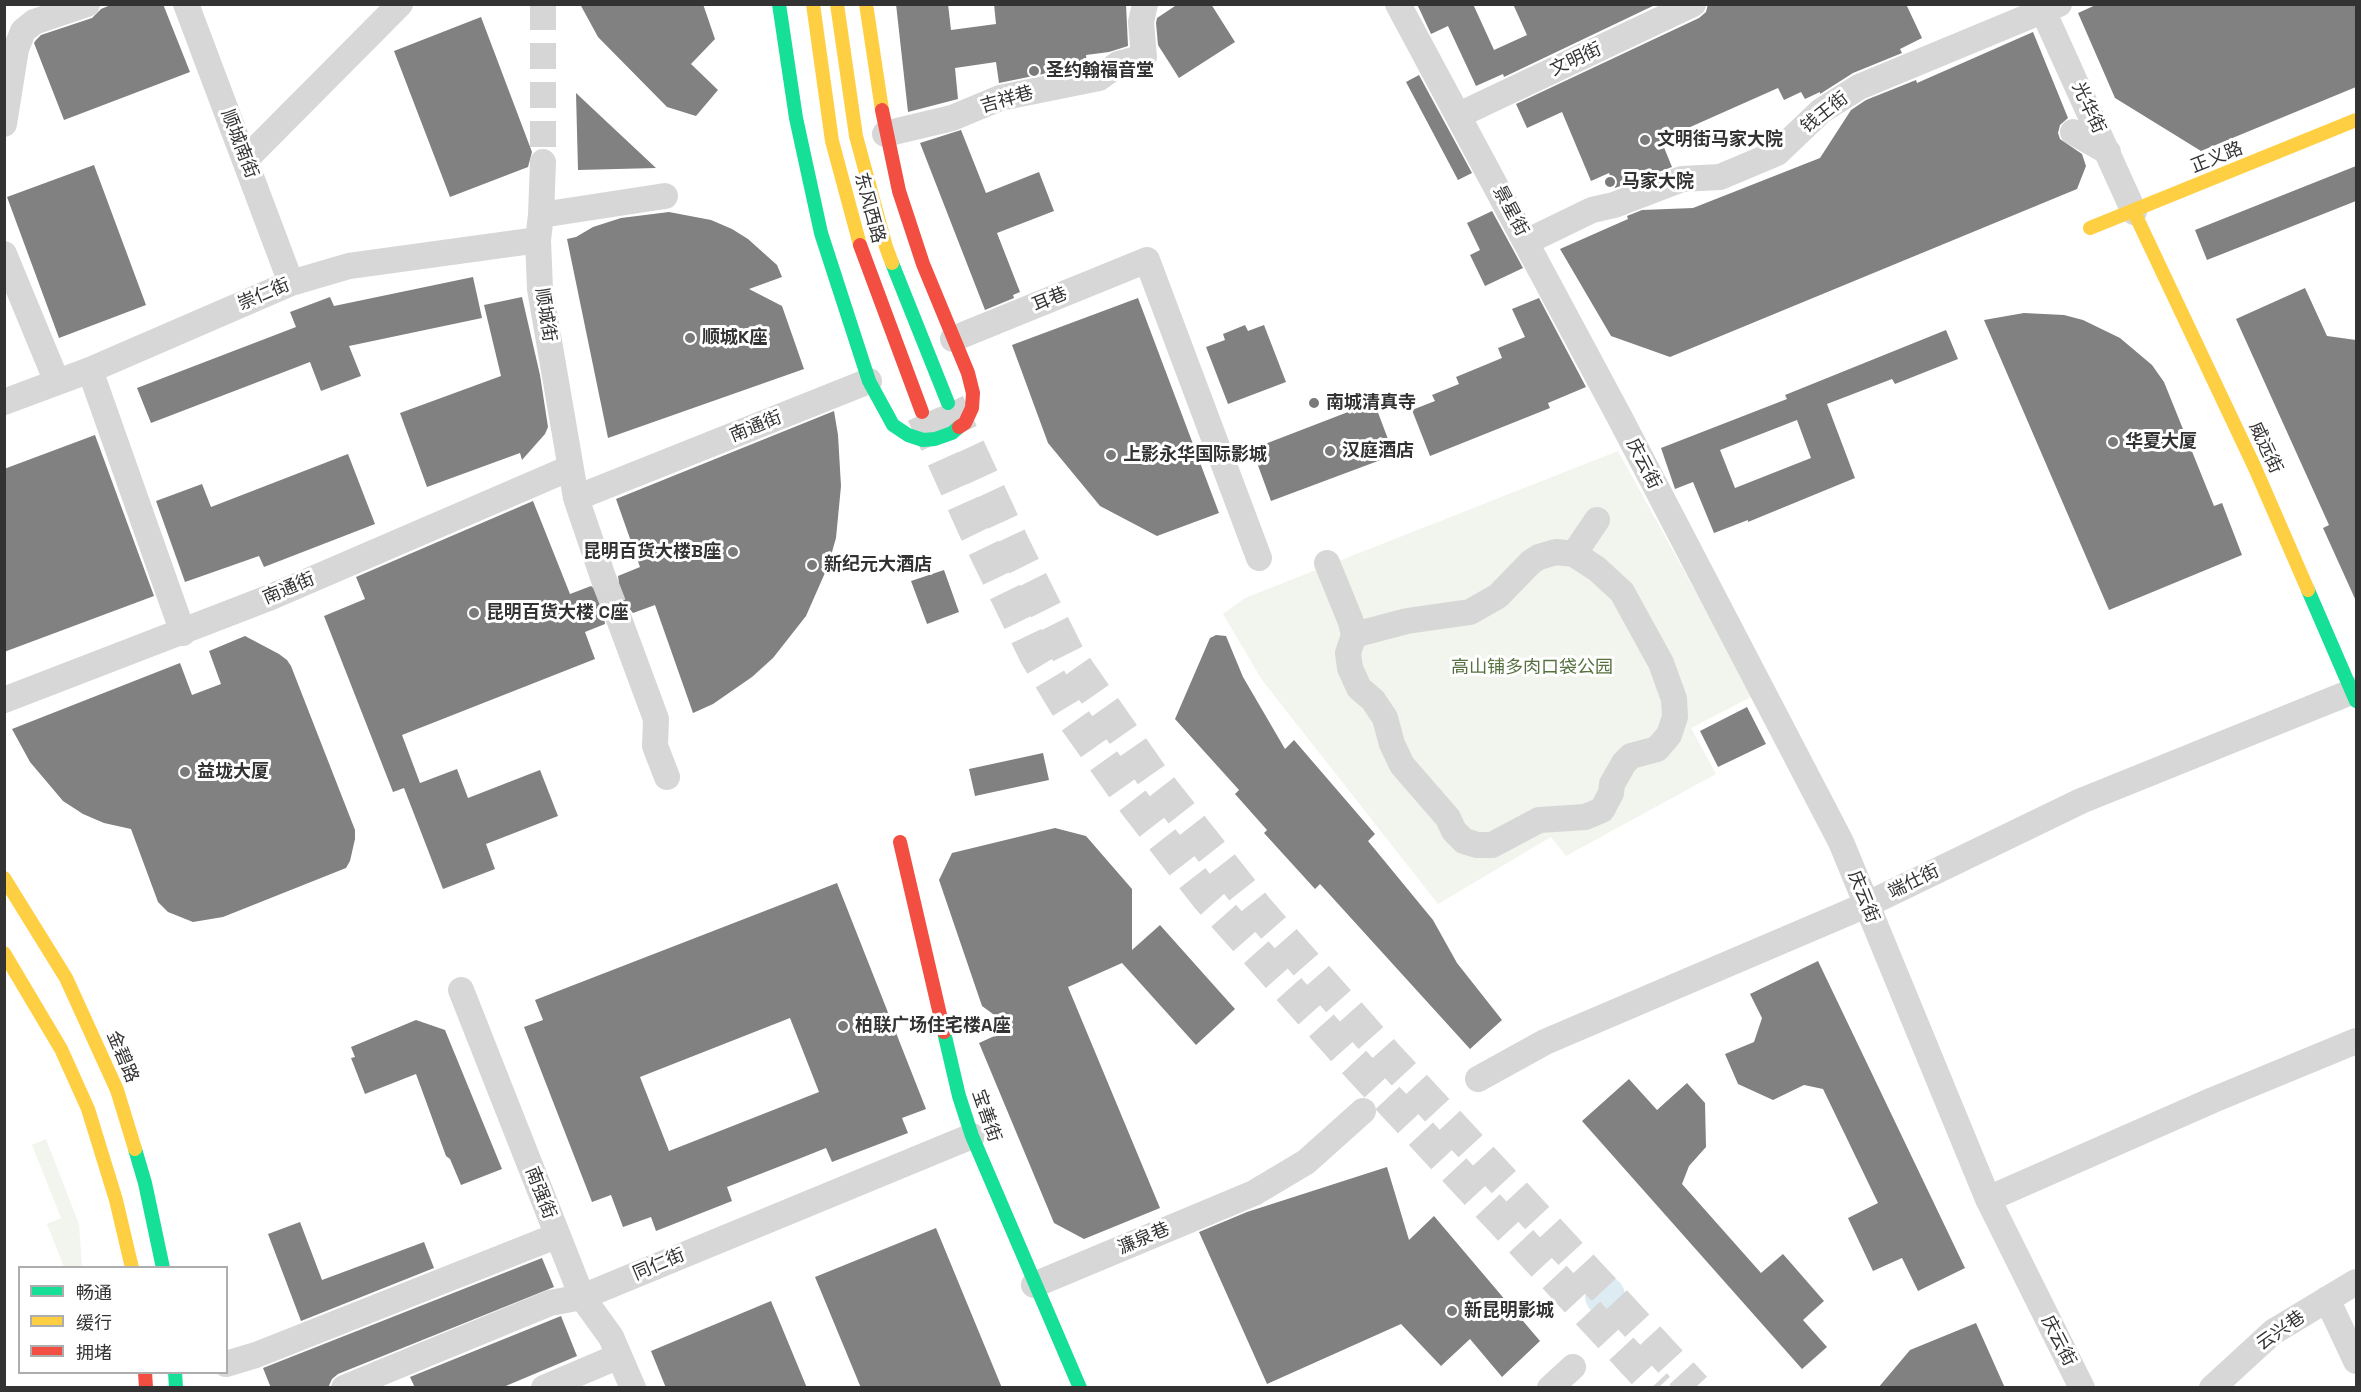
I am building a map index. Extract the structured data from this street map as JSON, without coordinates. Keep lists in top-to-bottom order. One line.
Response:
{"streets":{"main road":["正义路","东风西路","威远街","金碧路","宝善街"],"street":["文明街","吉祥巷","光华街","钱王街","顺城南街","景星街","崇仁街","耳巷","顺城街","南通街","庆云街","端仕街","南强街","濂泉巷","同仁街","云兴巷"]},"crossings":[["文明街","景星街"],["光华街","钱王街"],["光华街","正义路"],["光华街","威远街"],["钱王街","景星街"],["顺城南街","崇仁街"],["正义路","威远街"],["景星街","庆云街"],["崇仁街","顺城街"],["顺城街","南通街"],["威远街","端仕街"],["庆云街","端仕街"],["宝善街","濂泉巷"],["宝善街","同仁街"],["南强街","同仁街"]],"parks":["高山铺多肉口袋公园"],"places":["圣约翰福音堂","文明街马家大院","马家大院","顺城K座","南城清真寺","华夏大厦","汉庭酒店","上影永华国际影城","昆明百货大楼B座","新纪元大酒店","昆明百货大楼 C座","益垅大厦","柏联广场住宅楼A座","新昆明影城"],"legend":["畅通","缓行","拥堵"]}
